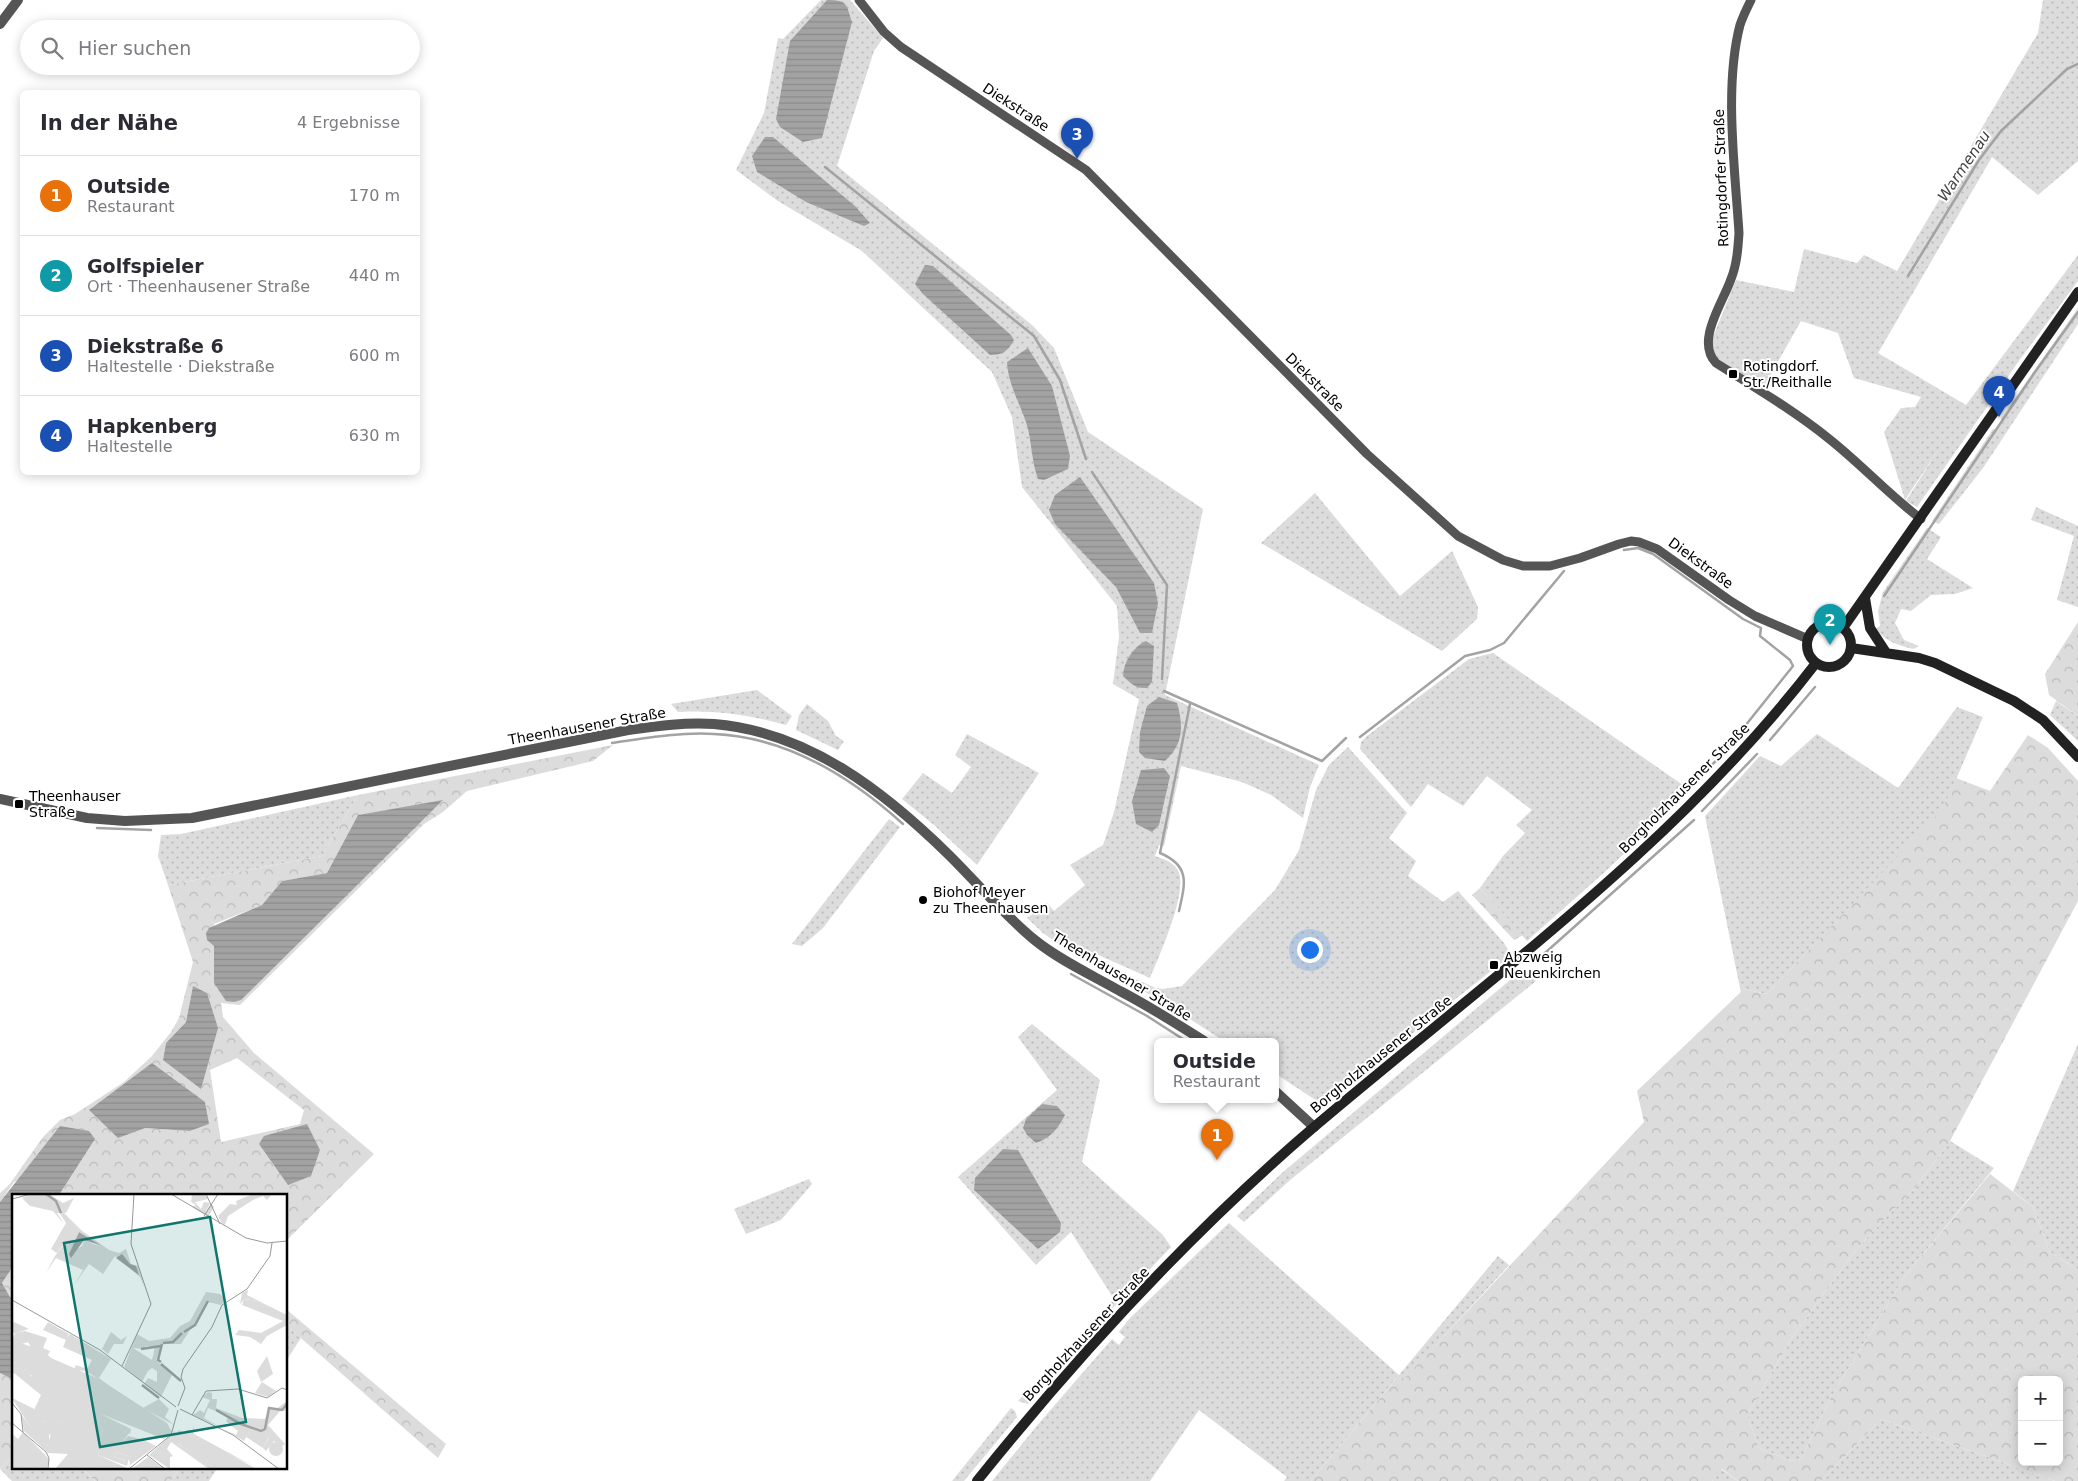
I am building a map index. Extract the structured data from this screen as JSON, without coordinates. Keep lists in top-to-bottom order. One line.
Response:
{"streets":{"main road":["Borgholzhausener Straße"],"street":["Diekstraße","Rotingdorfer Straße","Theenhausener Straße"]},"crossings":[["Diekstraße","Borgholzhausener Straße"]],"water":["Warmenau"],"places":{"transit":["Rotingdorf. Str./Reithalle","Theenhauser Straße","Abzweig Neuenkirchen"],"other":["Biohof Meyer zu Theenhausen"]},"page":{"search":"Hier suchen","heading":["In der Nähe","4 Ergebnisse"],"pins":["3","4","2","1"],"list":[{"mark":"1","name":"Outside","note":"Restaurant","value":"170 m"},{"mark":"2","name":"Golfspieler","note":"Ort · Theenhausener Straße","value":"440 m"},{"mark":"3","name":"Diekstraße 6","note":"Haltestelle · Diekstraße","value":"600 m"},{"mark":"4","name":"Hapkenberg","note":"Haltestelle","value":"630 m"}],"popup":["Outside","Restaurant"],"map_buttons":["+","−"]}}
